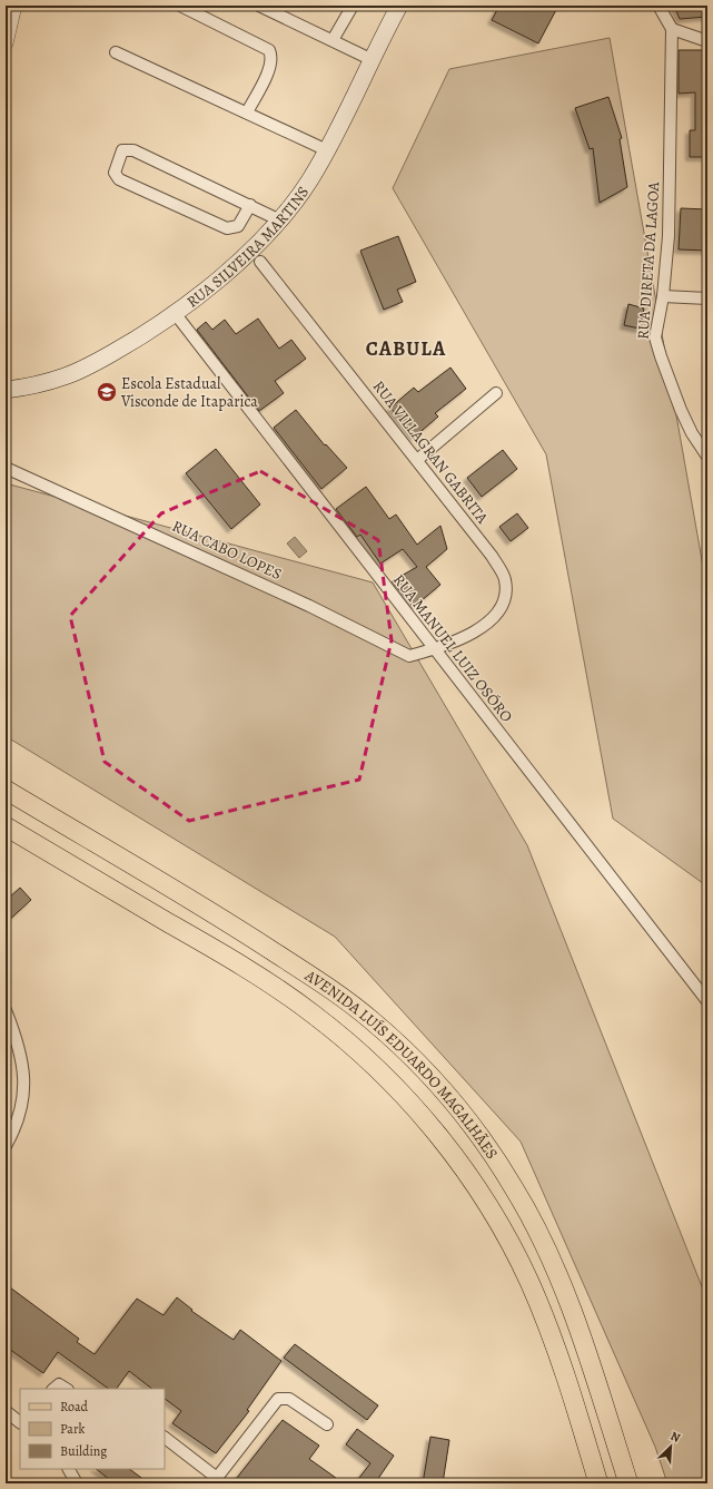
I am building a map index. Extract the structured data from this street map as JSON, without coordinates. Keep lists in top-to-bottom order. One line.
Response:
{"streets":{"main road":["RUA SILVEIRA MARTINS","AVENIDA LUÍS EDUARDO MAGALHÃES"],"street":["RUA DIRETA DA LAGOA","RUA VILLAGRAN GABRITA","RUA CABO LOPES","RUA MANUEL LUIZ OSÓRO"]},"crossings":[["RUA SILVEIRA MARTINS","RUA MANUEL LUIZ OSÓRO"],["RUA VILLAGRAN GABRITA","RUA CABO LOPES"],["RUA VILLAGRAN GABRITA","RUA MANUEL LUIZ OSÓRO"],["RUA CABO LOPES","RUA MANUEL LUIZ OSÓRO"]],"districts":["CABULA"],"places":{"school or university":["Escola Estadual Visconde de Itaparica"]},"legend":["Road","Park","Building"],"north":"top right"}
